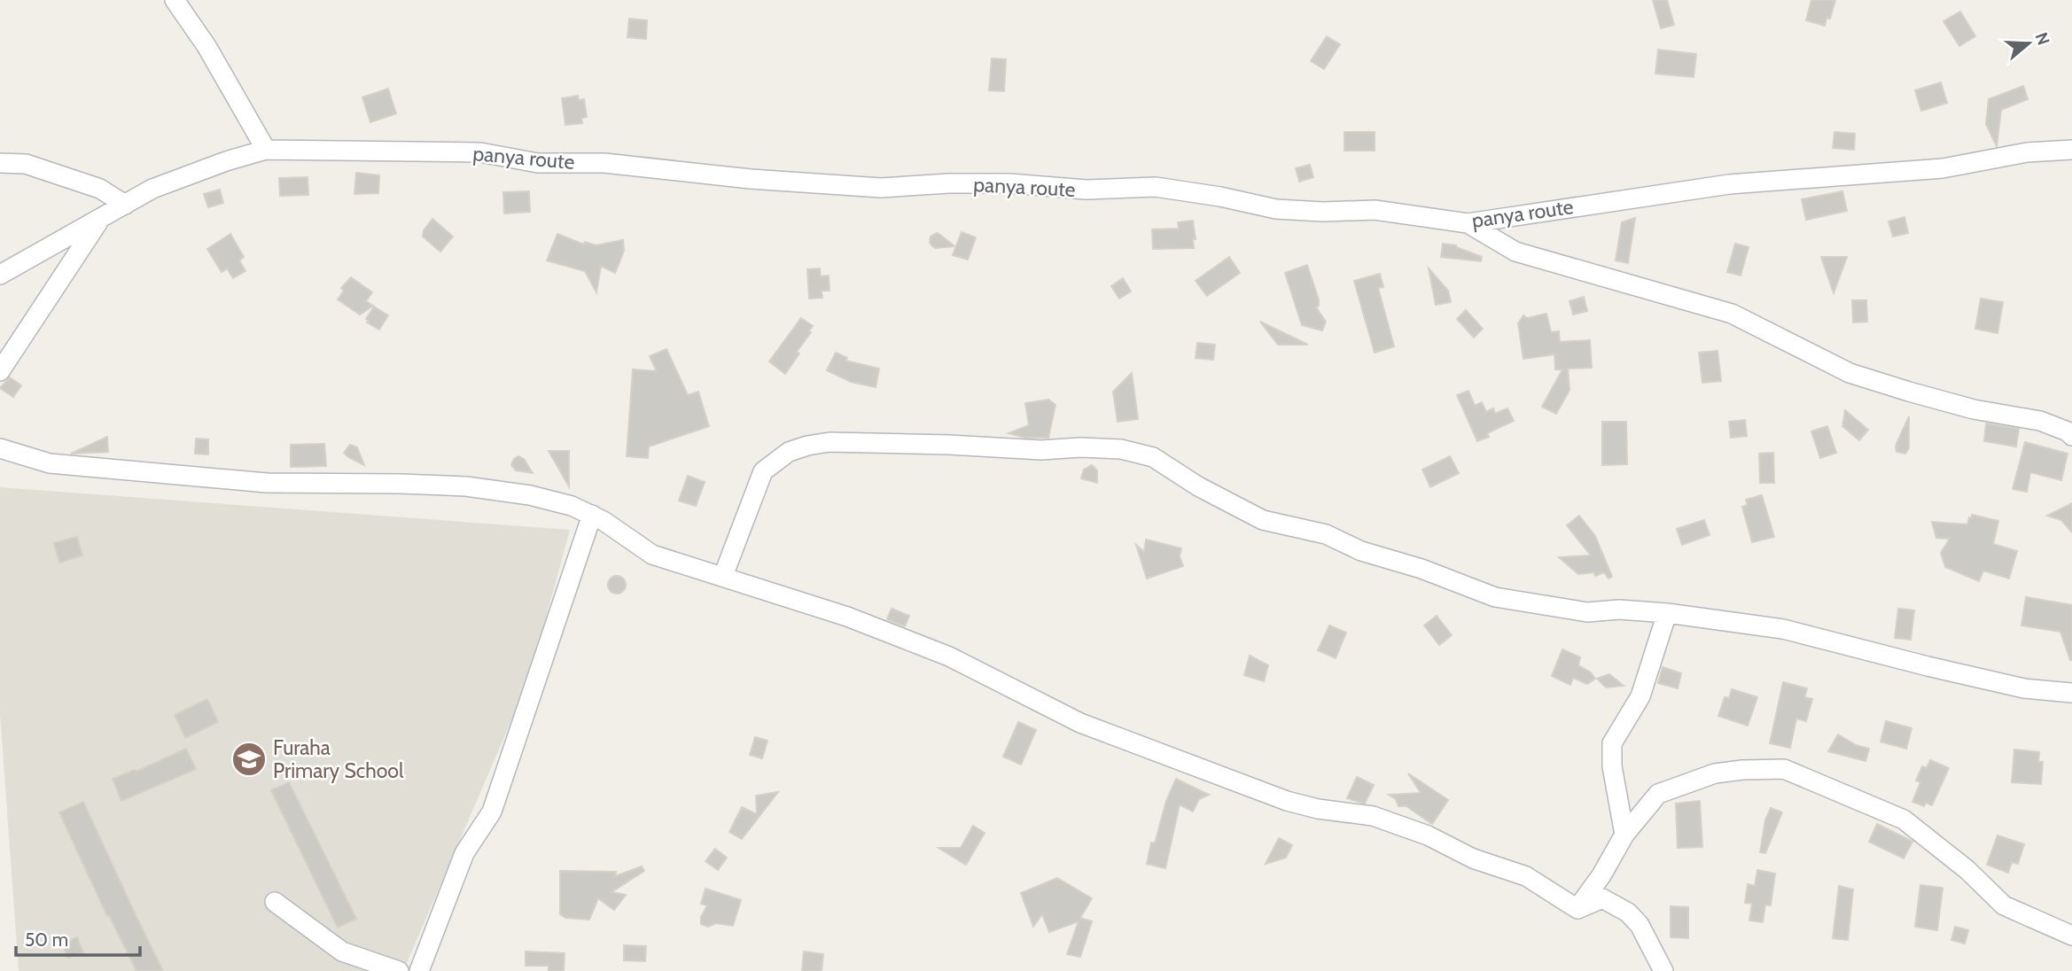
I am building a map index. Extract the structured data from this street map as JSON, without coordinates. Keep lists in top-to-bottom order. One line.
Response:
{"streets":{"street":["panya route"]},"places":{"school or university":["Furaha Primary School"]},"scale_bar":"50 m","north":"right"}
